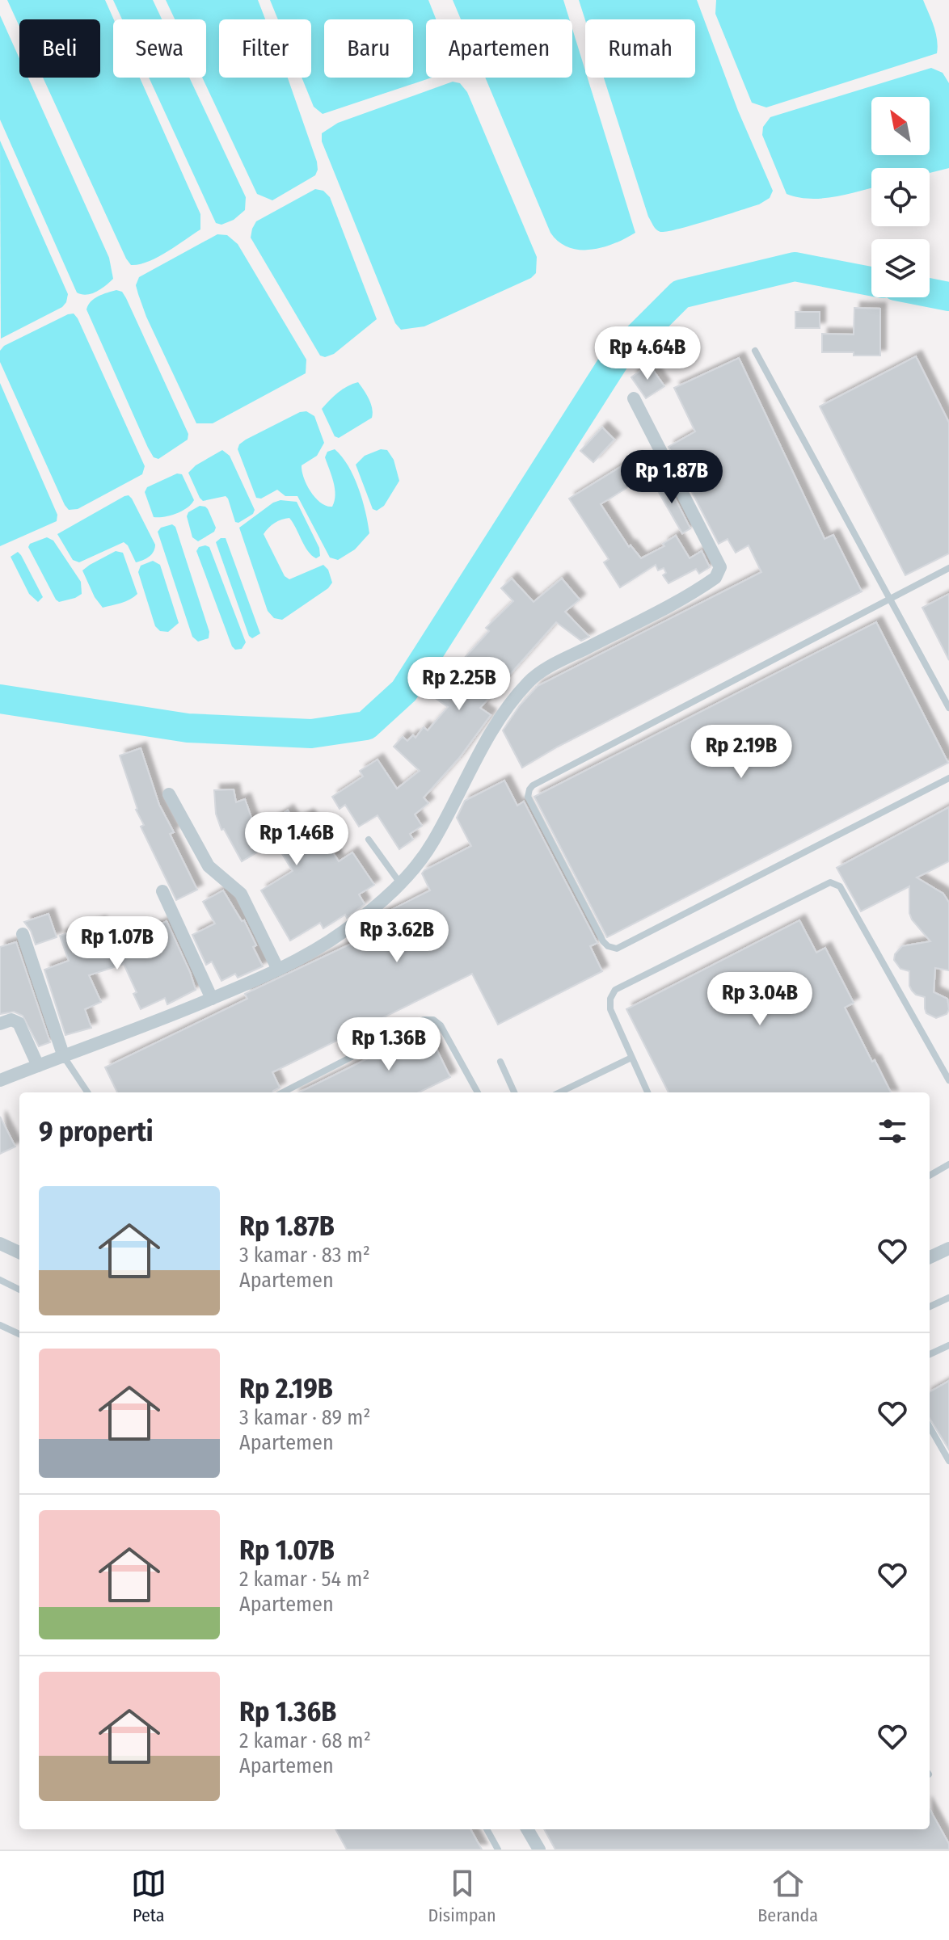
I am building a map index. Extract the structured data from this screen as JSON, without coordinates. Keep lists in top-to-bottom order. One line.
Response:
{"north":"top left","page":{"chip":["Beli","Sewa","Filter","Baru","Apartemen","Rumah"],"price":["Rp 4.64B","Rp 1.87B","Rp 2.25B","Rp 2.19B","Rp 1.46B","Rp 3.62B","Rp 1.07B","Rp 3.04B","Rp 1.36B"],"heading":"9 properti","list":[{"name":"Rp 1.87B","note":"3 kamar · 83 m² · Apartemen"},{"name":"Rp 2.19B","note":"3 kamar · 89 m² · Apartemen"},{"name":"Rp 1.07B","note":"2 kamar · 54 m² · Apartemen"},{"name":"Rp 1.36B","note":"2 kamar · 68 m² · Apartemen"}],"tabs":["Peta","Disimpan","Beranda"]}}
